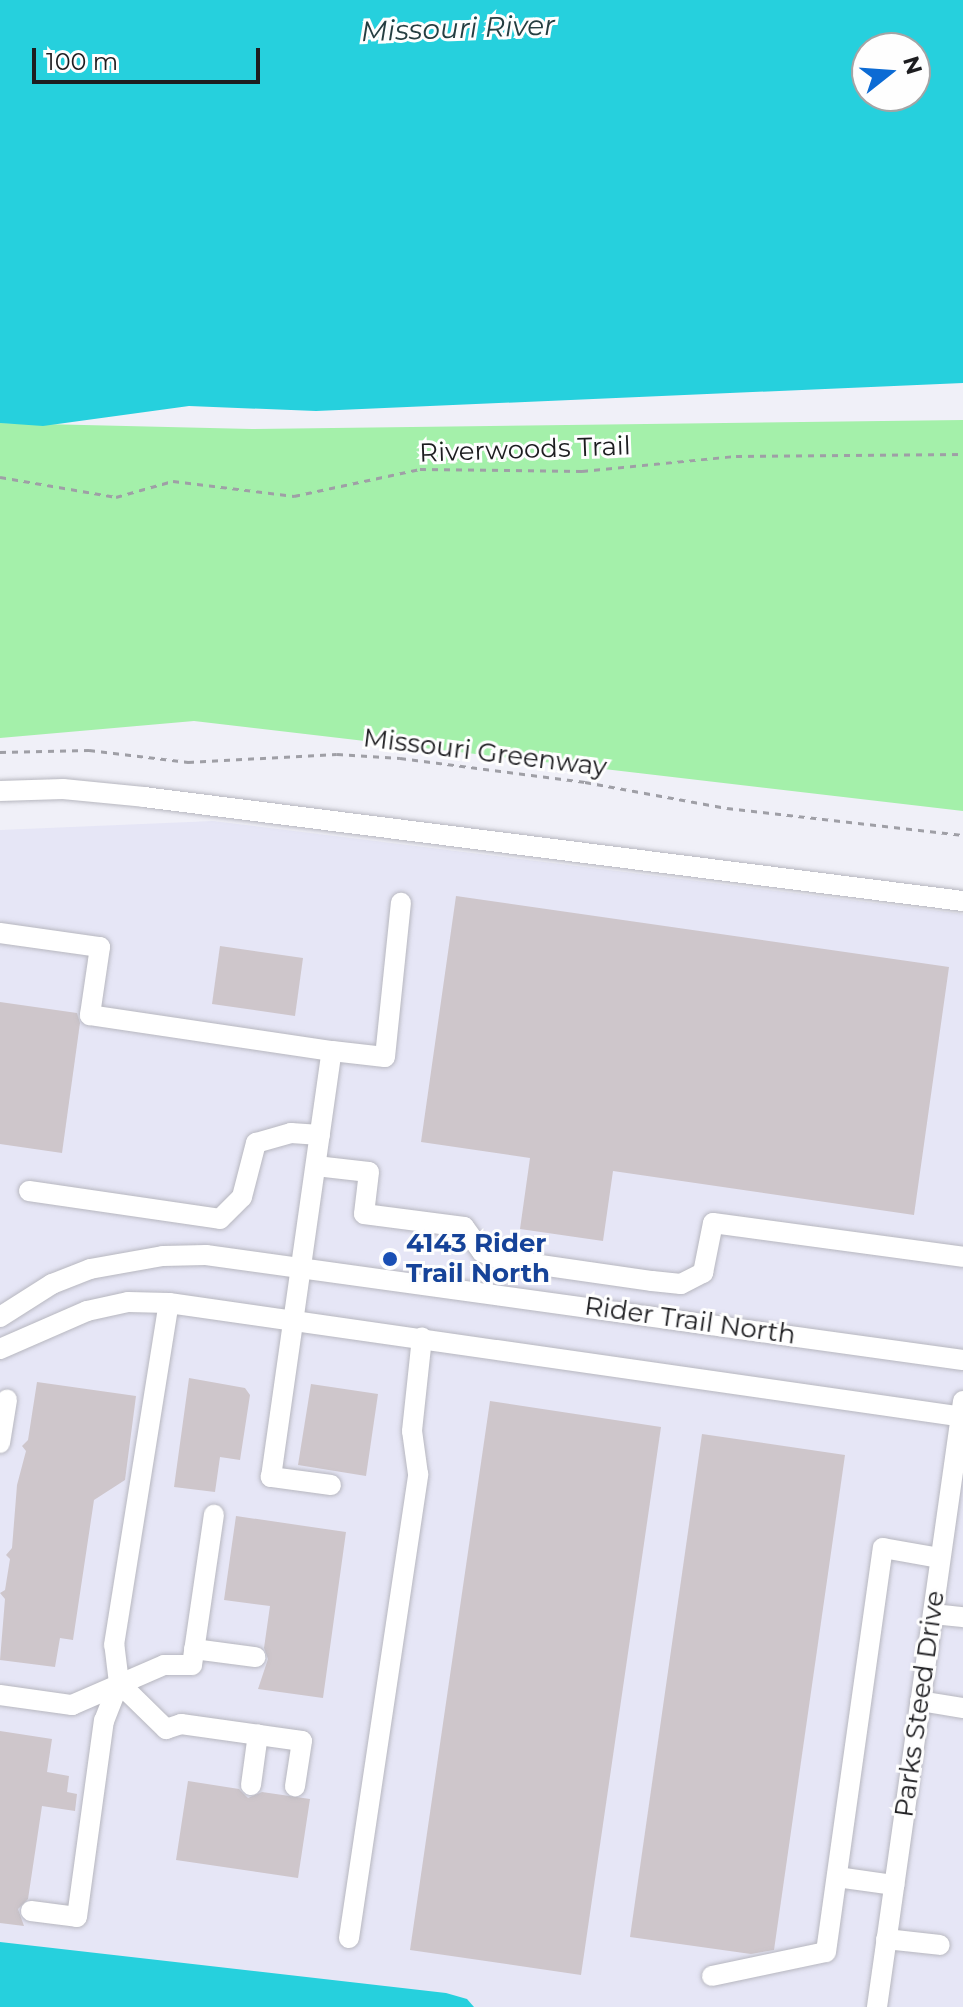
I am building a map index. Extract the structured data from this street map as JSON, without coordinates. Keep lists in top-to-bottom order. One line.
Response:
{"streets":{"street":["Rider Trail North","Parks Steed Drive"],"path":["Riverwoods Trail","Missouri Greenway"]},"water":["Missouri River"],"places":["4143 Rider Trail North"],"scale_bar":"100 m","north":"right"}
